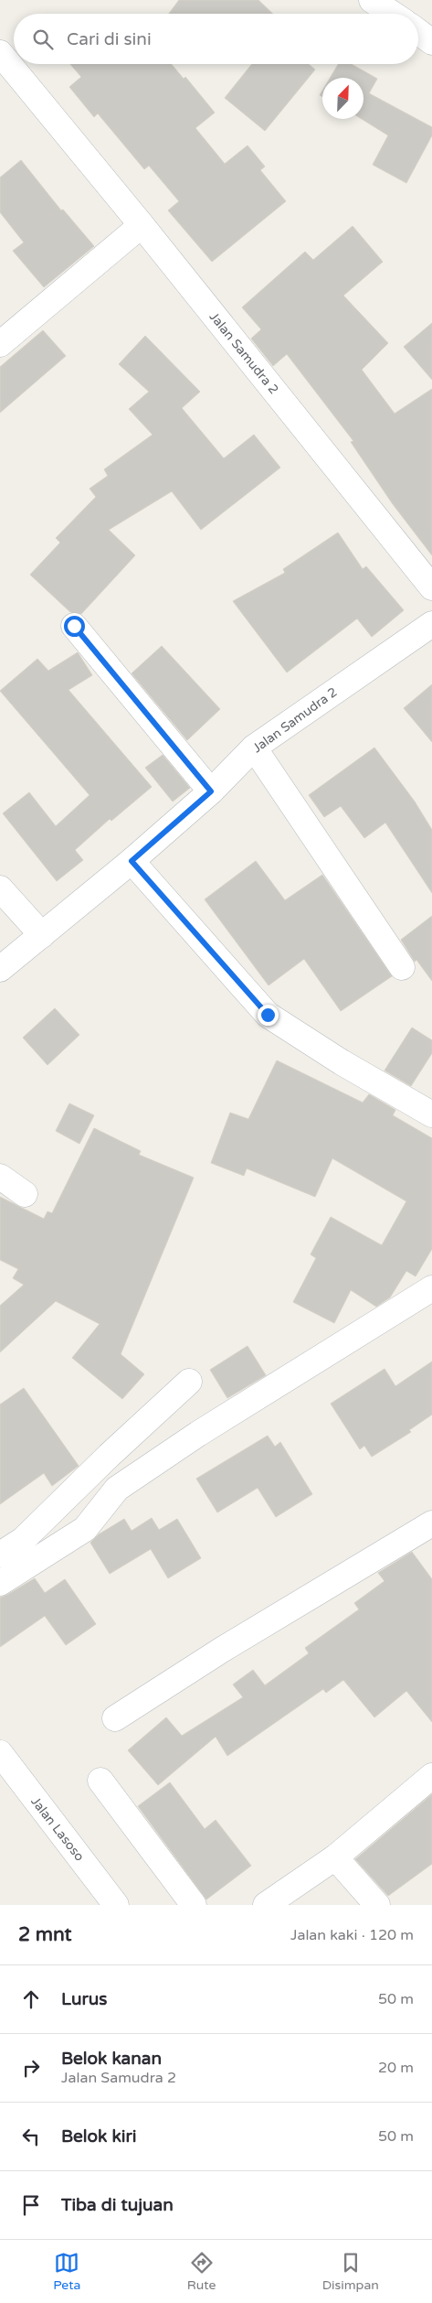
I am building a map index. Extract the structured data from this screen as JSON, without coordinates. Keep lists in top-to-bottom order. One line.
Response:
{"streets":{"street":["Jalan Samudra 2","Jalan Lasoso"]},"north":"top right","page":{"search":"Cari di sini","heading":["2 mnt","Jalan kaki · 120 m"],"list":[["Lurus","50 m"],["Belok kanan","Jalan Samudra 2","20 m"],["Belok kiri","50 m"],"Tiba di tujuan"],"nav":["Peta","Rute","Disimpan"]}}
